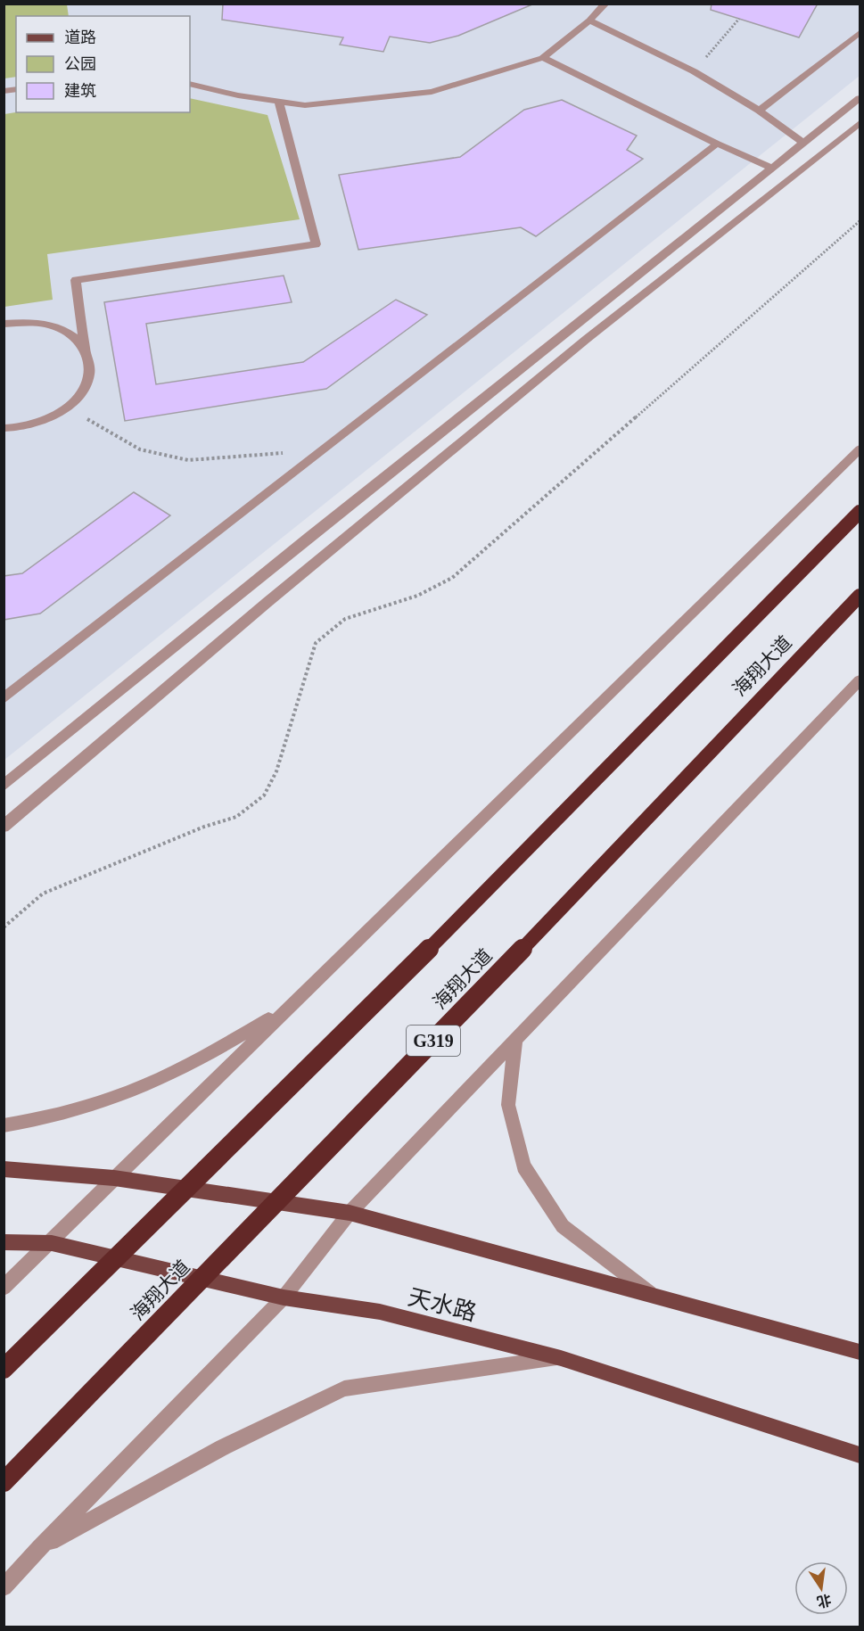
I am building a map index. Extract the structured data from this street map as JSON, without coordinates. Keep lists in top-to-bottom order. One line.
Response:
{"streets":{"highway":["海翔大道","G319"],"main road":["天水路"]},"legend":["道路","公园","建筑"],"north":"bottom"}
